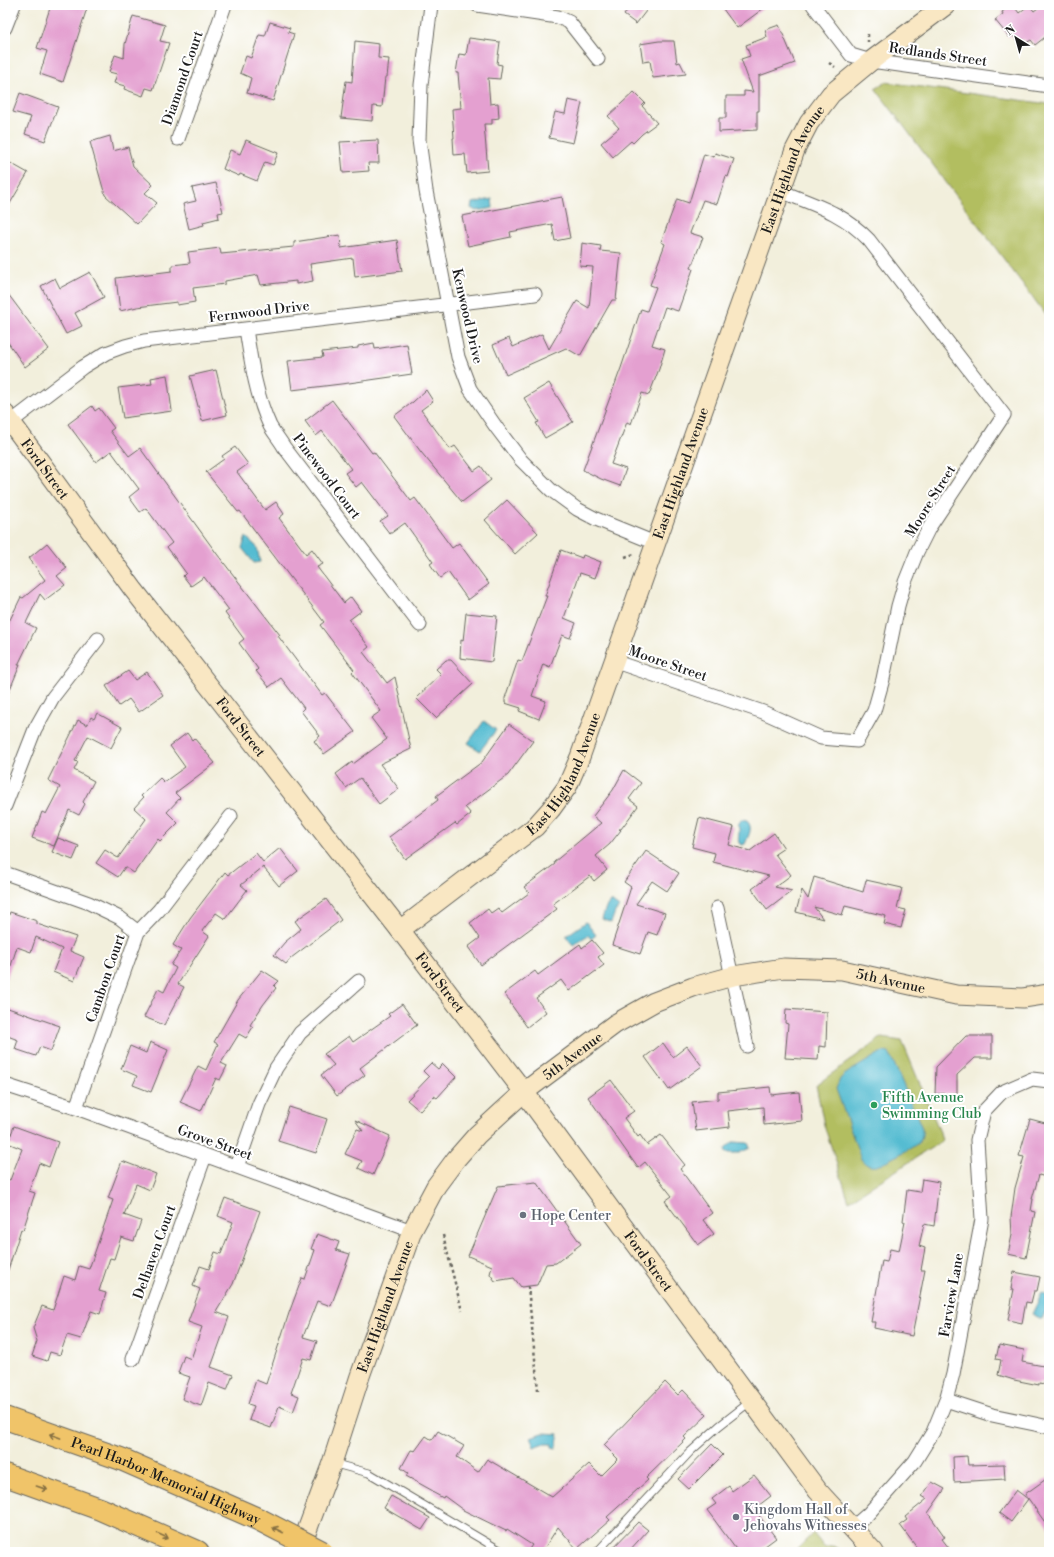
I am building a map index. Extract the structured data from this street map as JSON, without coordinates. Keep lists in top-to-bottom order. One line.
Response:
{"streets":{"highway":["Pearl Harbor Memorial Highway"],"main road":["East Highland Avenue","Ford Street","5th Avenue"],"street":["Redlands Street","Diamond Court","Fernwood Drive","Kenwood Drive","Pinewood Court","Moore Street","Cambon Court","Grove Street","Delhaven Court","Farview Lane"]},"crossings":[["Redlands Street","East Highland Avenue"],["East Highland Avenue","Kenwood Drive"],["East Highland Avenue","Ford Street"],["East Highland Avenue","Moore Street"],["East Highland Avenue","5th Avenue"],["East Highland Avenue","Grove Street"],["Fernwood Drive","Kenwood Drive"],["Fernwood Drive","Ford Street"],["Fernwood Drive","Pinewood Court"],["Ford Street","5th Avenue"],["Ford Street","Farview Lane"],["Cambon Court","Grove Street"],["Grove Street","Delhaven Court"]],"places":["Fifth Avenue Swimming Club","Hope Center","Kingdom Hall of Jehovahs Witnesses"],"north":"top left"}
